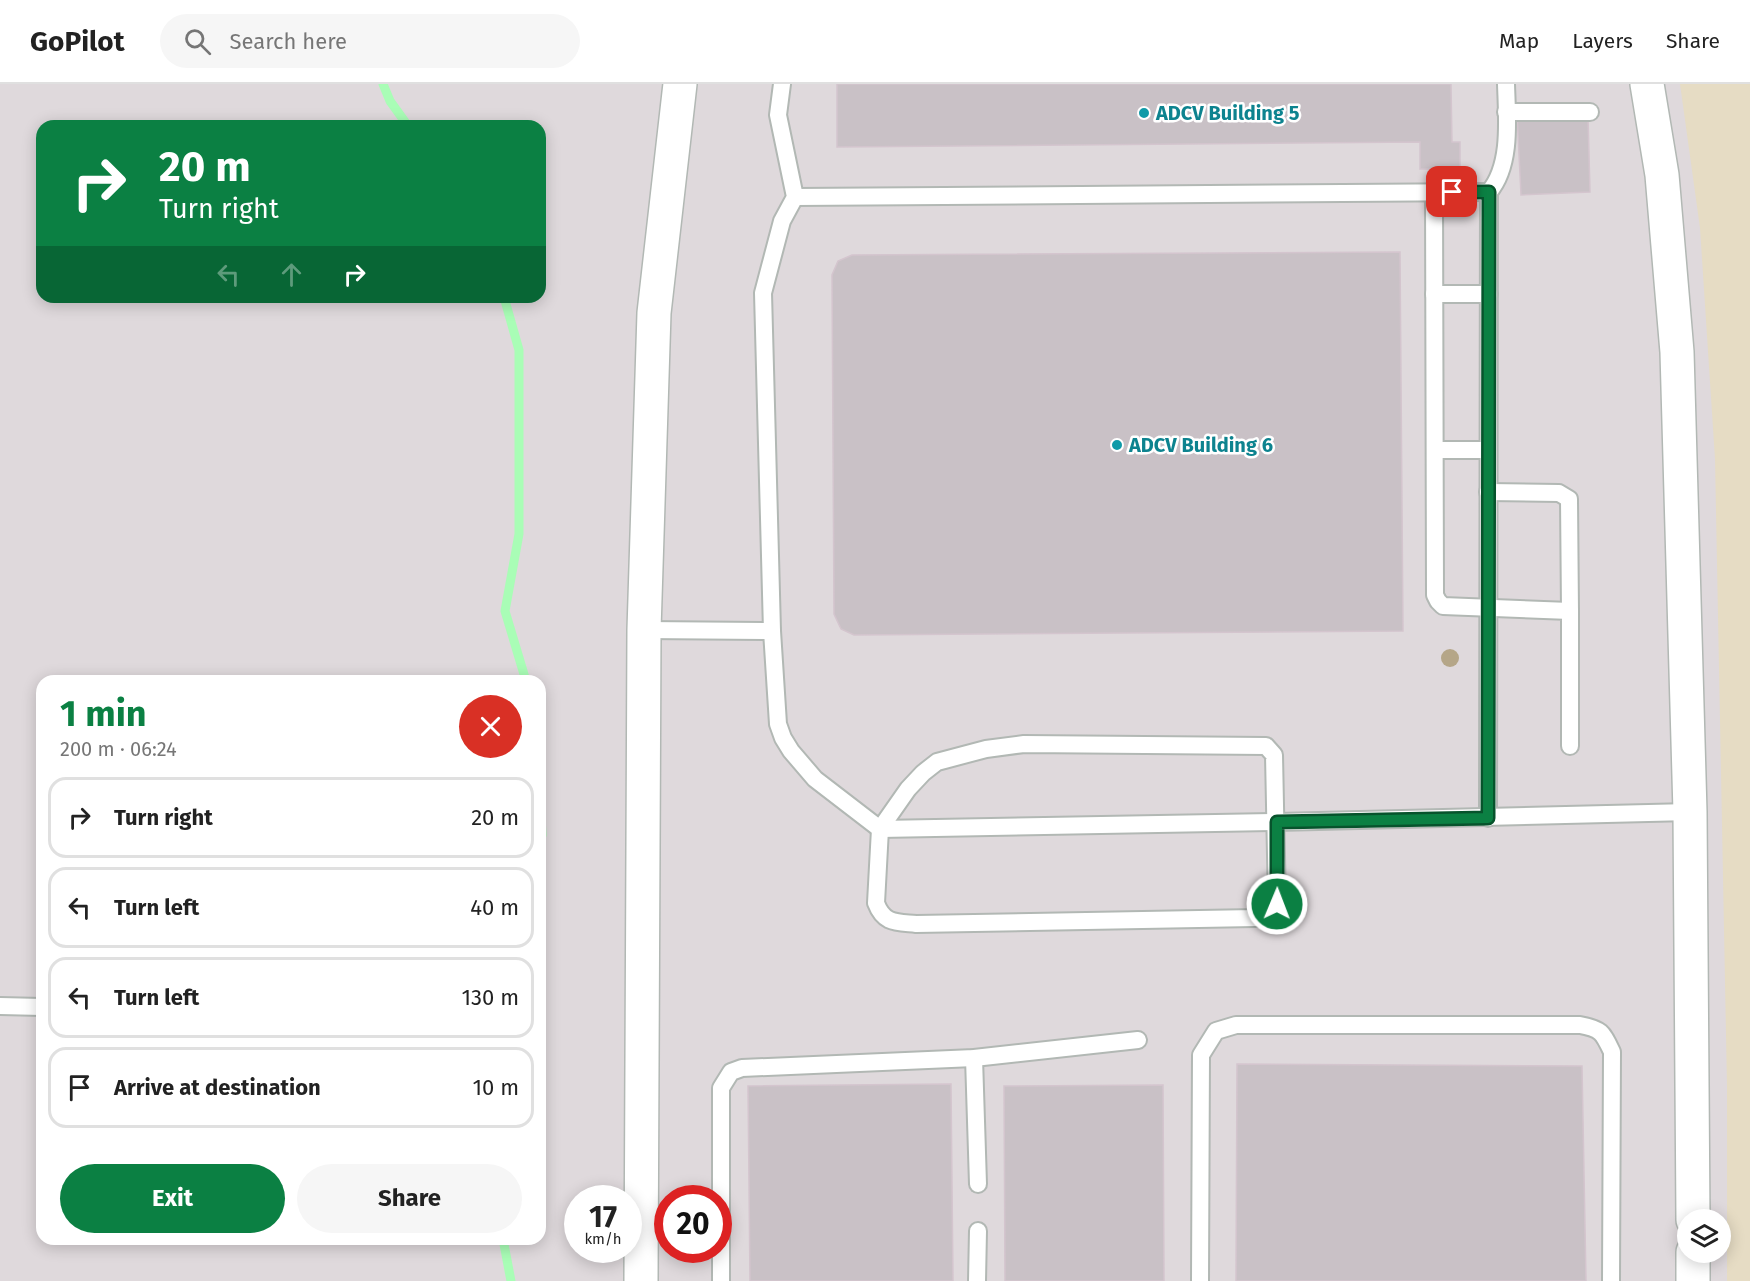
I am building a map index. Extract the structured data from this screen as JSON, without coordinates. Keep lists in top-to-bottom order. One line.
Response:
{"places":["ADCV Building 5","ADCV Building 6"],"page":{"header":"GoPilot","search":"Search here","nav":["Map","Layers","Share"],"turn":["20 m","Turn right"],"heading":["1 min","200 m · 06:24"],"list":[{"name":"Turn right","value":"20 m"},{"name":"Turn left","value":"40 m"},{"name":"Turn left","value":"130 m"},{"name":"Arrive at destination","value":"10 m"}],"buttons":["Exit","Share"],"speed":"17 km/h","limit":"20"}}
